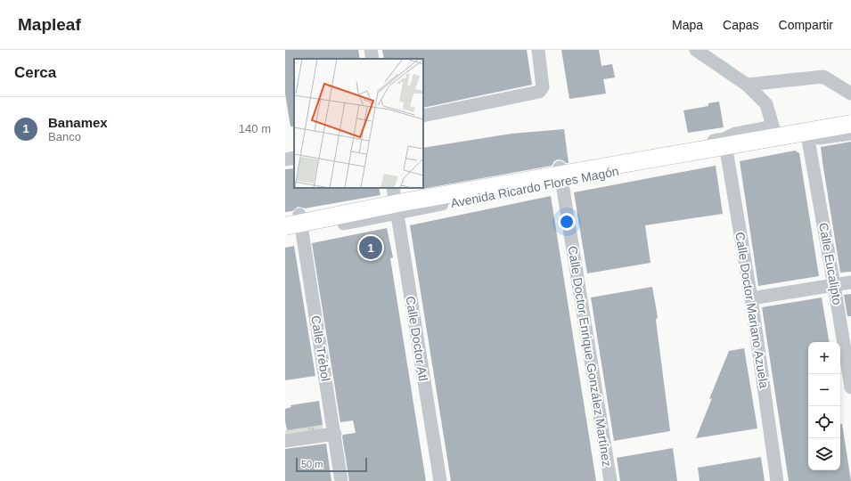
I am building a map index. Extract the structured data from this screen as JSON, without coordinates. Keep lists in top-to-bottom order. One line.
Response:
{"streets":{"main road":["Avenida Ricardo Flores Magón"],"street":["Calle Eucalipto","Calle Doctor Mariano Azuela","Calle Doctor Atl","Calle Trébol","Calle Doctor Enrique González Martínez"]},"crossings":[["Avenida Ricardo Flores Magón","Calle Eucalipto"],["Avenida Ricardo Flores Magón","Calle Doctor Mariano Azuela"],["Avenida Ricardo Flores Magón","Calle Doctor Atl"],["Avenida Ricardo Flores Magón","Calle Trébol"],["Avenida Ricardo Flores Magón","Calle Doctor Enrique González Martínez"]],"scale_bar":"50 m","page":{"header":"Mapleaf","nav":["Mapa","Capas","Compartir"],"heading":"Cerca","list":[{"mark":"1","name":"Banamex","note":"Banco","value":"140 m"}],"pins":"1","map_buttons":["+","−"],"scale":"50 m"}}
